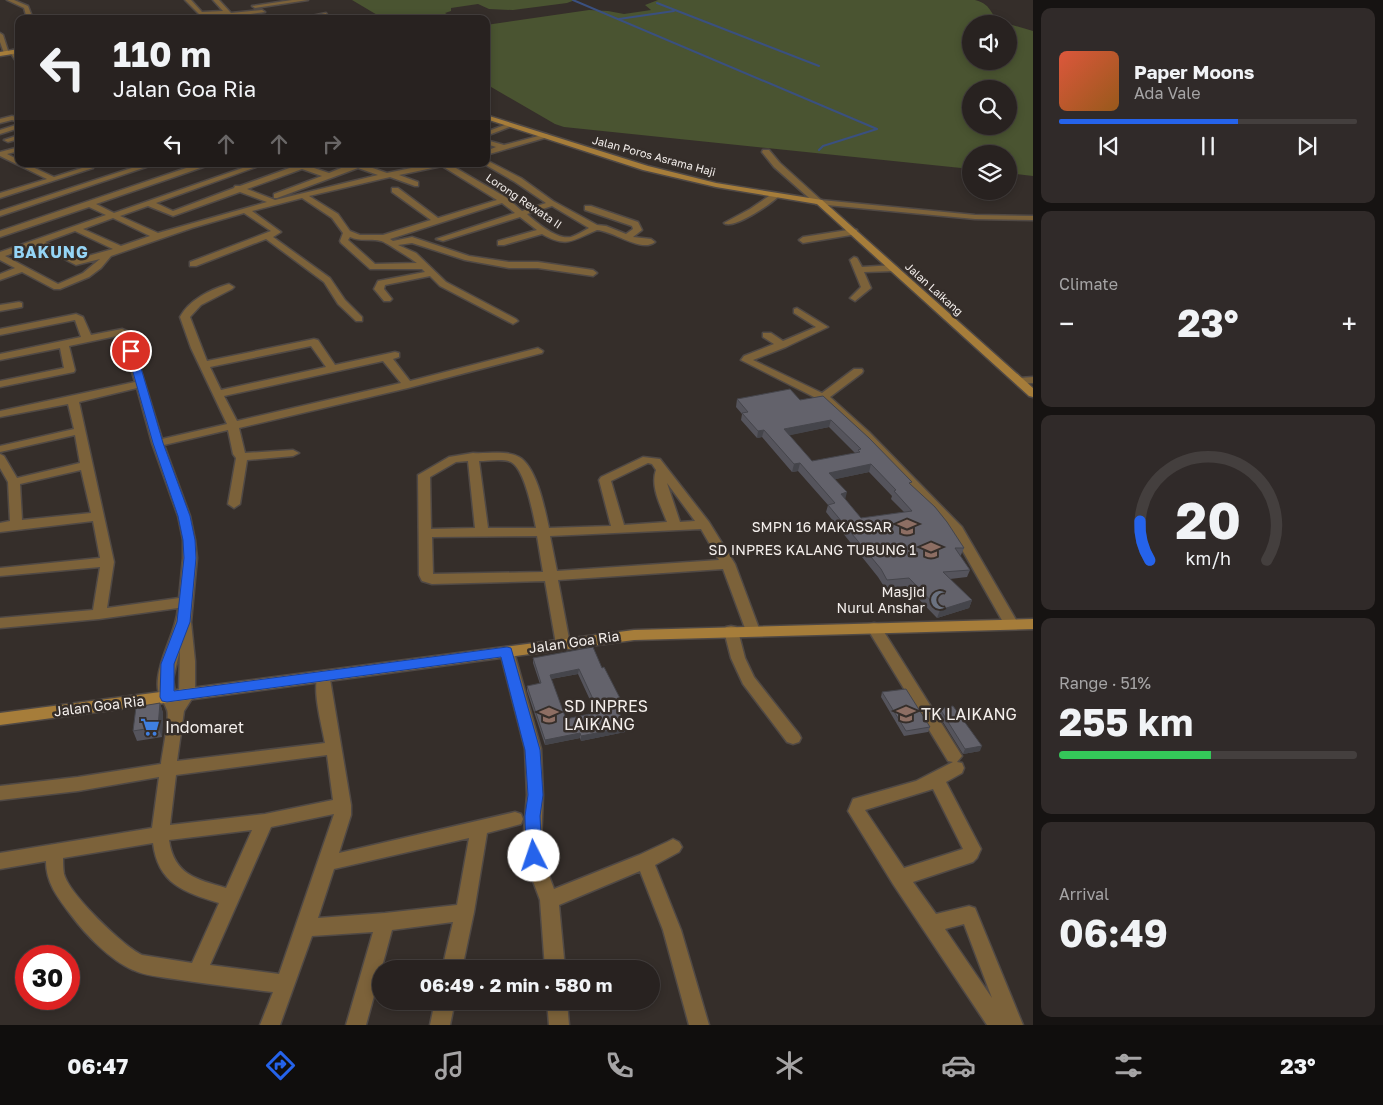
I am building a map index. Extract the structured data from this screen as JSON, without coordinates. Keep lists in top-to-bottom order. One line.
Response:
{"streets":{"main road":["Jalan Poros Asrama Haji","Jalan Laikang","Jalan Goa Ria"],"street":["Lorong Rewata II"]},"crossings":[["Jalan Poros Asrama Haji","Jalan Laikang"]],"districts":["BAKUNG"],"places":{"school or university":["SMPN 16 MAKASSAR","SD INPRES KALANG TUBUNG 1","TK LAIKANG","SD INPRES LAIKANG"],"mosque":["Masjid Nurul Anshar"],"supermarket":["Indomaret"]},"page":{"turn":["110 m","Jalan Goa Ria"],"song":["Paper Moons","Ada Vale"],"tile":["Climate",["Range · 51%","255 km"],["Arrival","06:49"]],"heat":["−","23°","+"],"limit":"30","trip":"06:49 · 2 min · 580 m","tabs":["06:47","23°"],"gauge":["20","km/h"]}}
